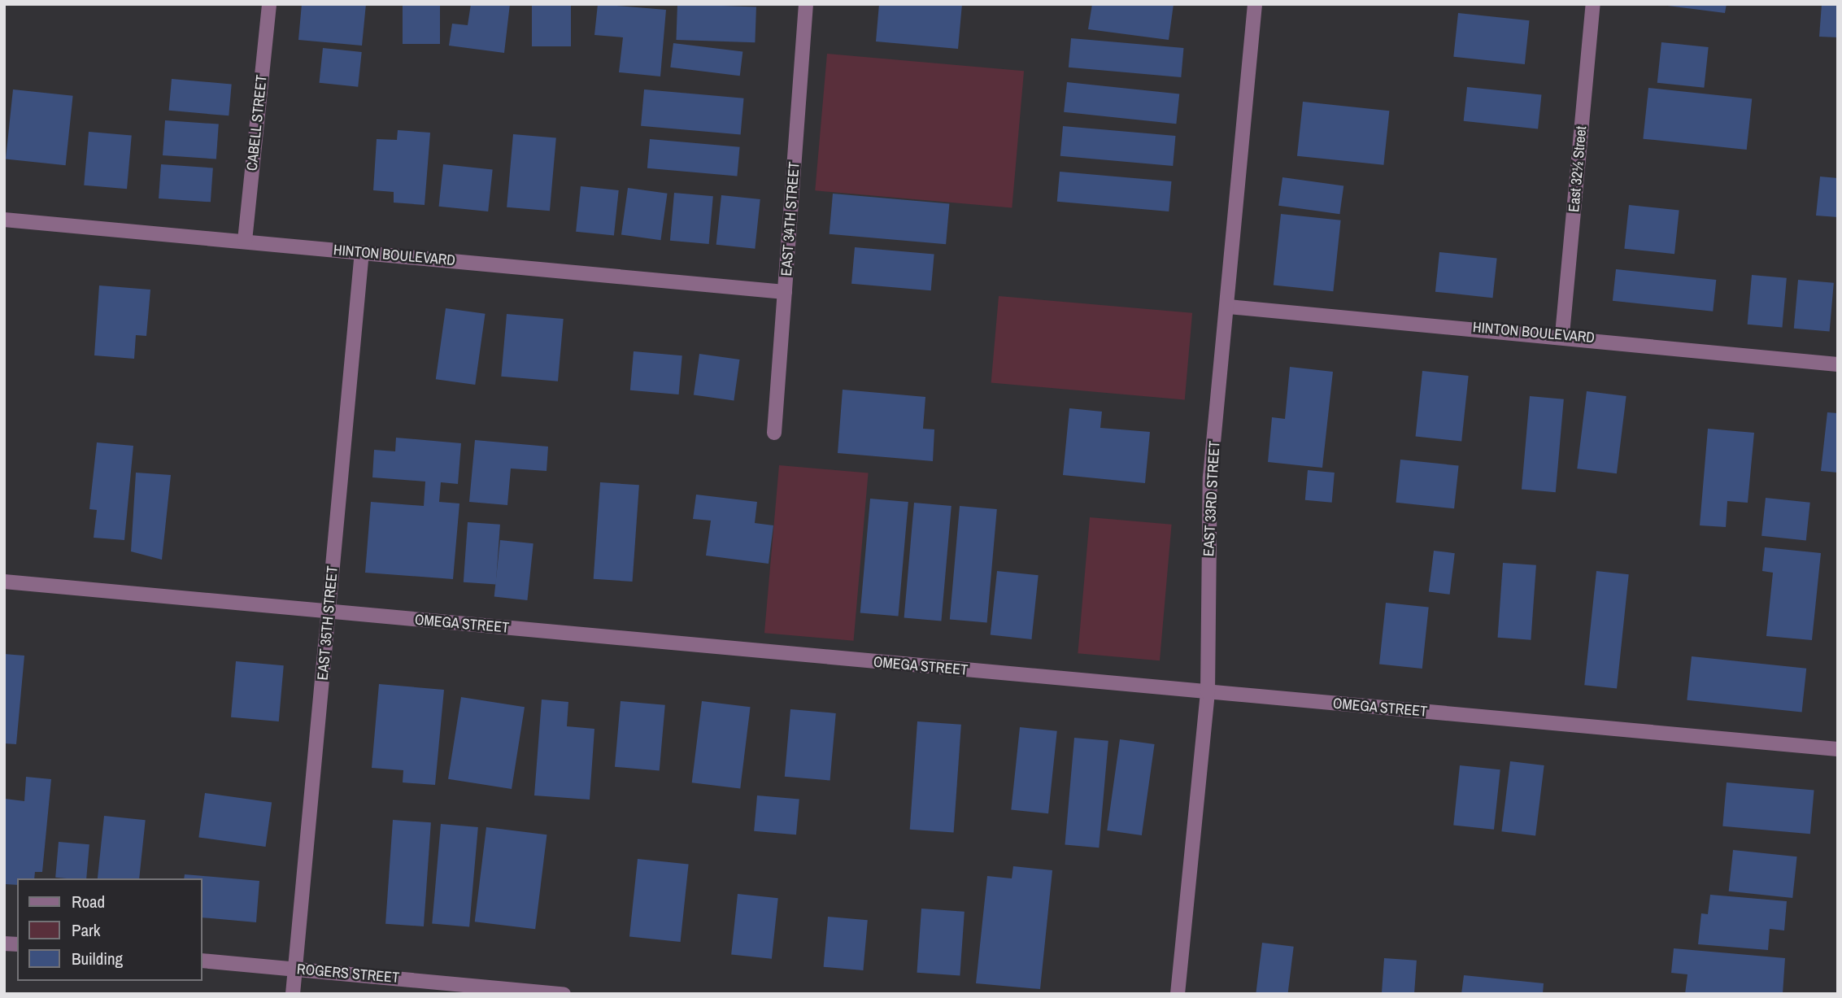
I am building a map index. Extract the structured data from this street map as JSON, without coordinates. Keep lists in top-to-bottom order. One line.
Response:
{"streets":{"street":["CABELL STREET","East 32½ Street","EAST 34TH STREET","HINTON BOULEVARD","EAST 33RD STREET","EAST 35TH STREET","OMEGA STREET","ROGERS STREET"]},"crossings":[["CABELL STREET","HINTON BOULEVARD"],["East 32½ Street","HINTON BOULEVARD"],["EAST 34TH STREET","HINTON BOULEVARD"],["HINTON BOULEVARD","EAST 33RD STREET"],["HINTON BOULEVARD","EAST 35TH STREET"],["EAST 33RD STREET","OMEGA STREET"],["EAST 35TH STREET","OMEGA STREET"],["EAST 35TH STREET","ROGERS STREET"]],"legend":["Road","Park","Building"]}
